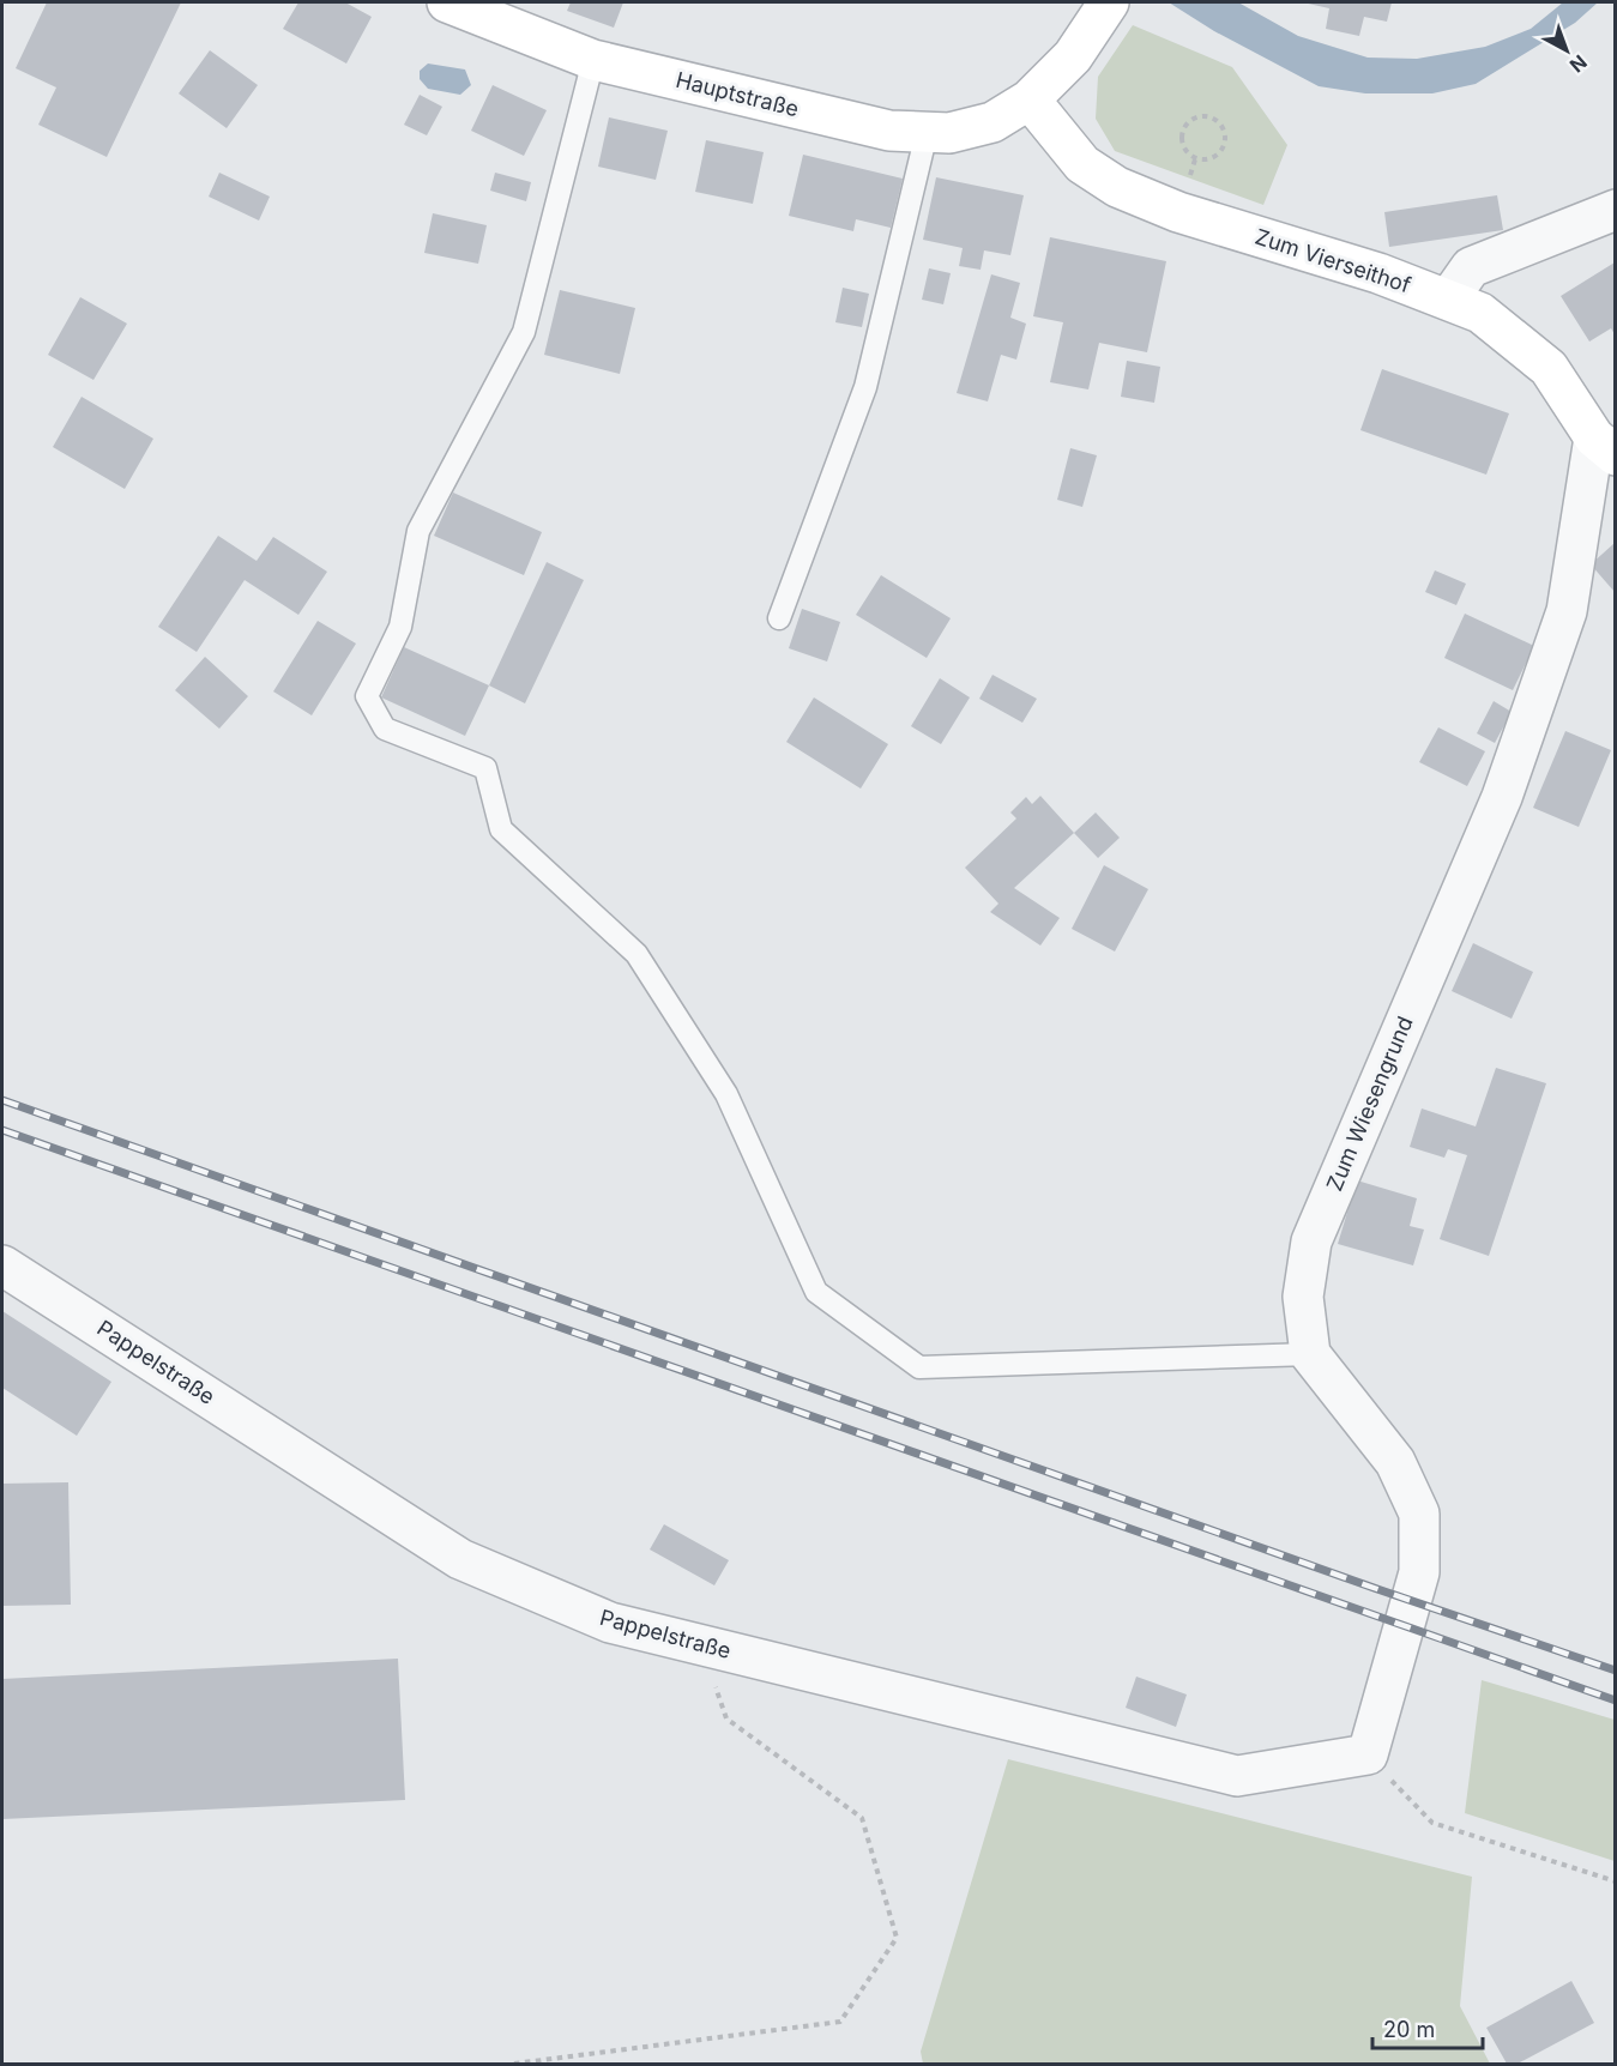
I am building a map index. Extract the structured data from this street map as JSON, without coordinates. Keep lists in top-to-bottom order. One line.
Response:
{"streets":{"street":["Hauptstraße","Zum Vierseithof","Zum Wiesengrund","Pappelstraße"]},"crossings":[["Hauptstraße","Zum Vierseithof"],["Zum Vierseithof","Zum Wiesengrund"]],"scale_bar":"20 m","north":"bottom right"}
